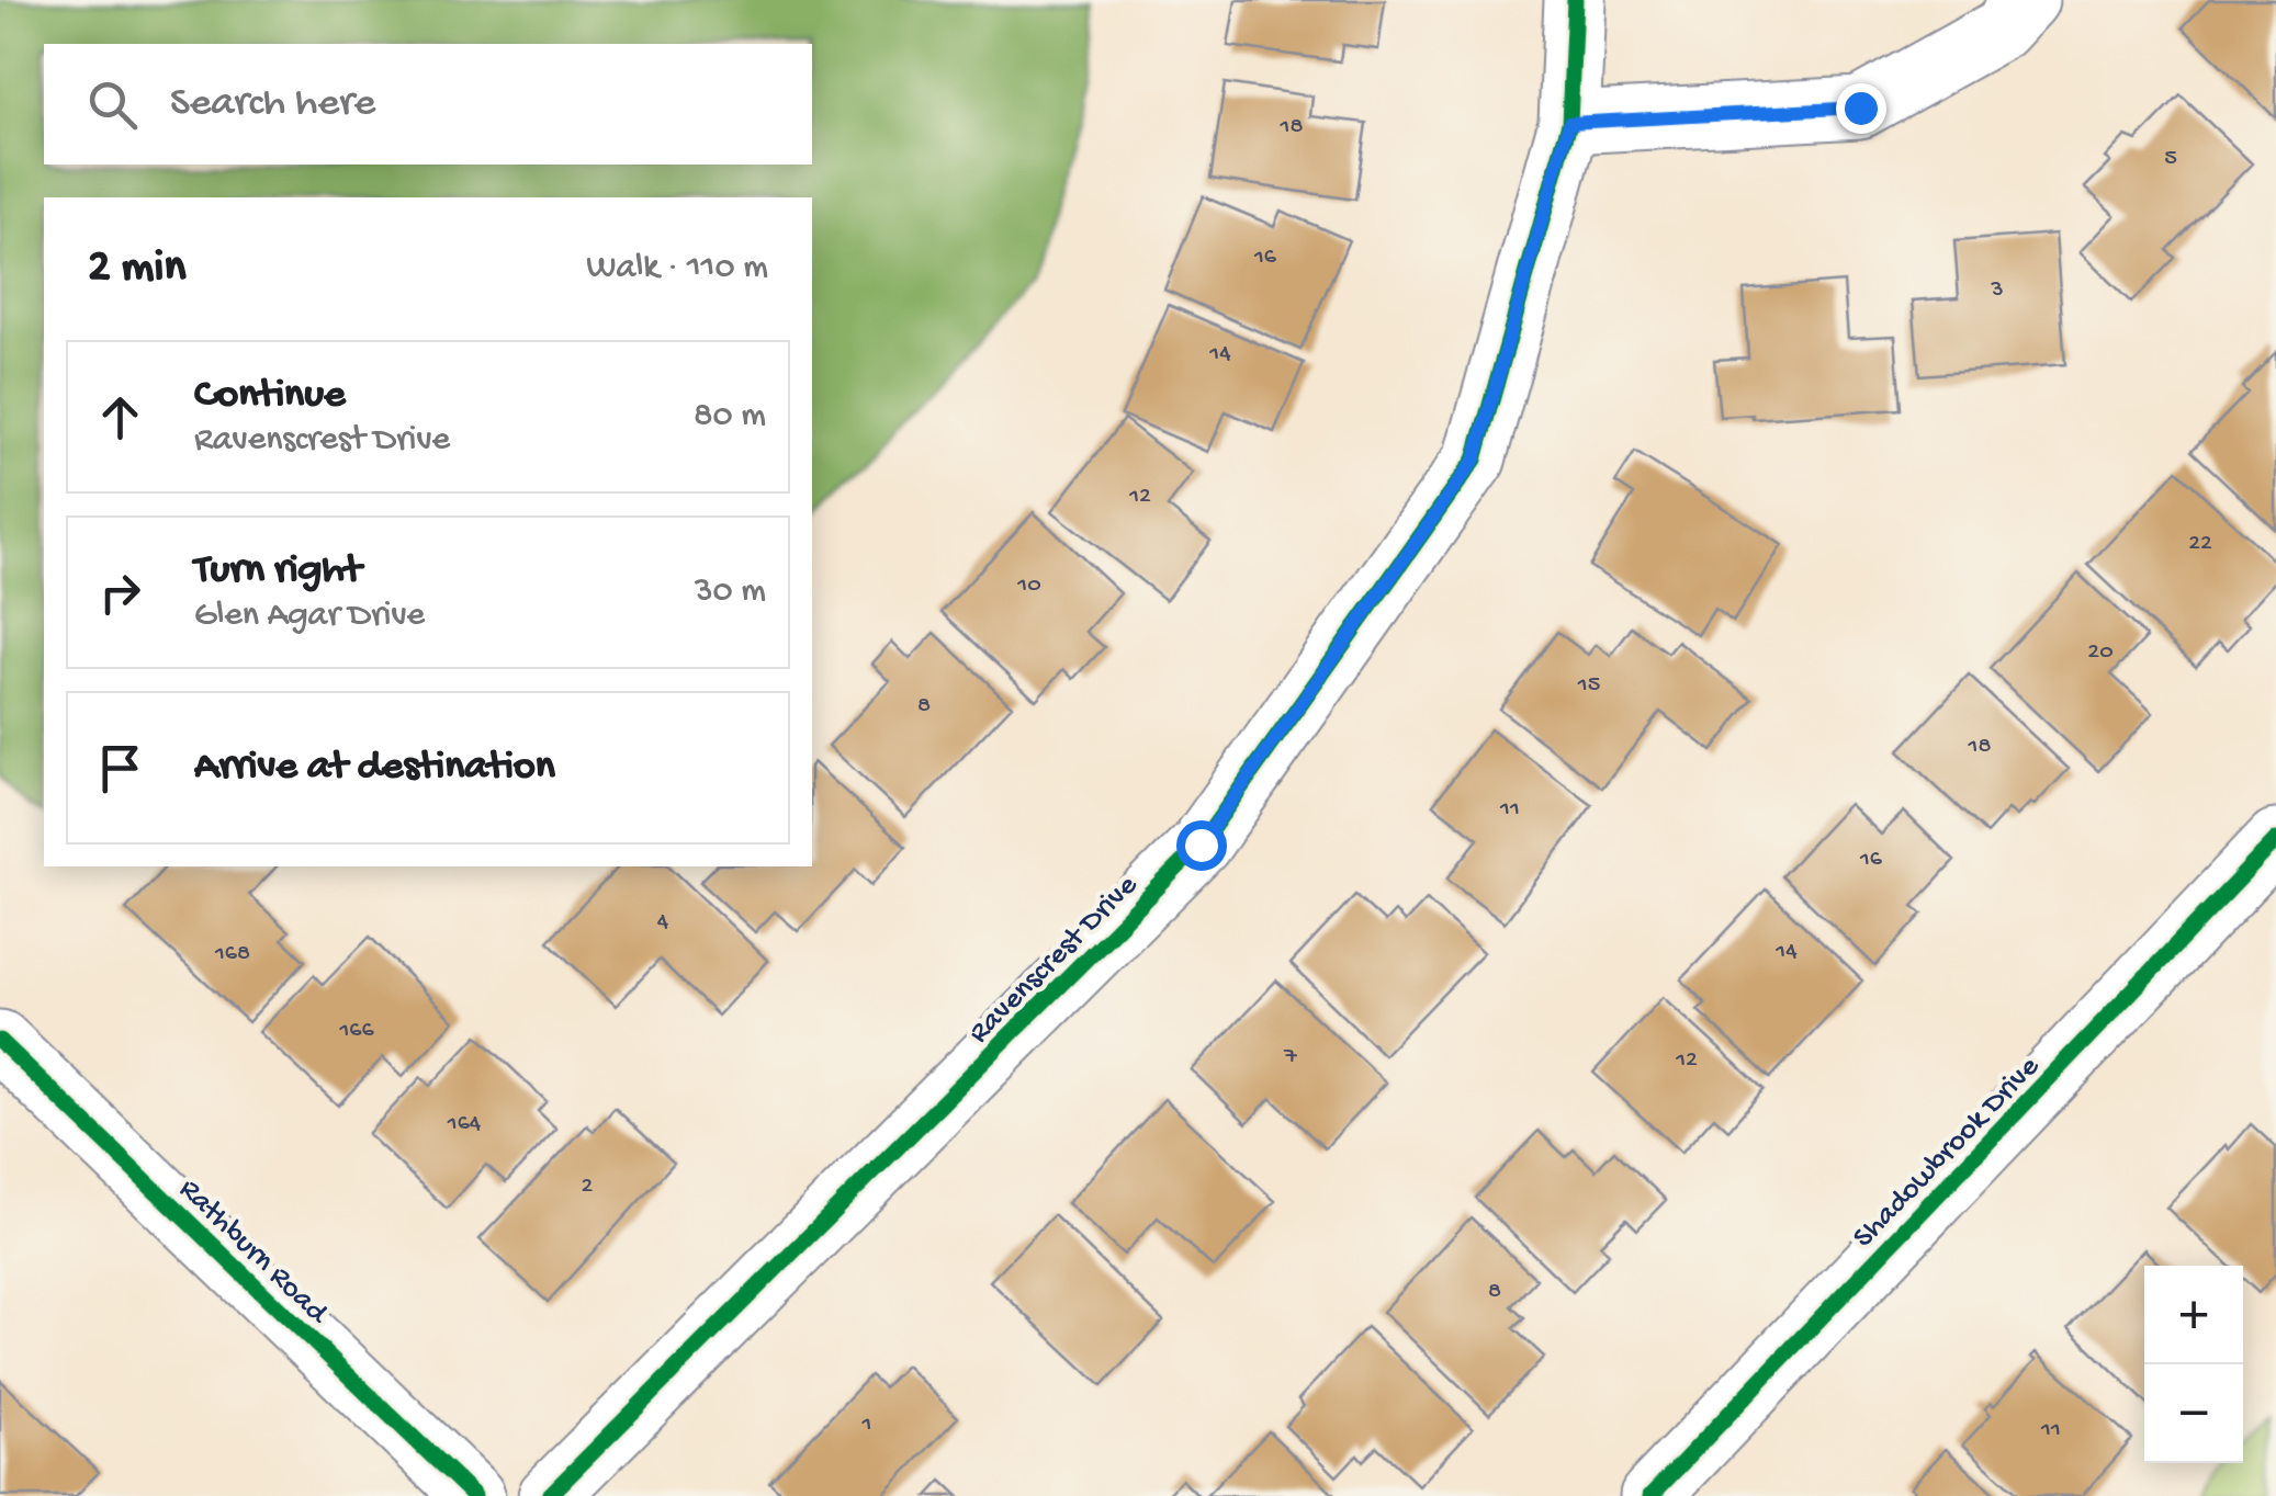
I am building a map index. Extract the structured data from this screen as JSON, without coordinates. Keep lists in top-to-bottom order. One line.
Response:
{"streets":{"street":["Ravenscrest Drive","Shadowbrook Drive","Rathburn Road"]},"house_numbers":["18","5","16","3","14","12","22","10","20","15","8","18","11","16","4","14","168","166","7","12","164","2","8","1","11"],"page":{"search":"Search here","heading":["2 min","Walk · 110 m"],"list":[["Continue","Ravenscrest Drive","80 m"],["Turn right","Glen Agar Drive","30 m"],"Arrive at destination"],"map_buttons":["+","−"]}}
